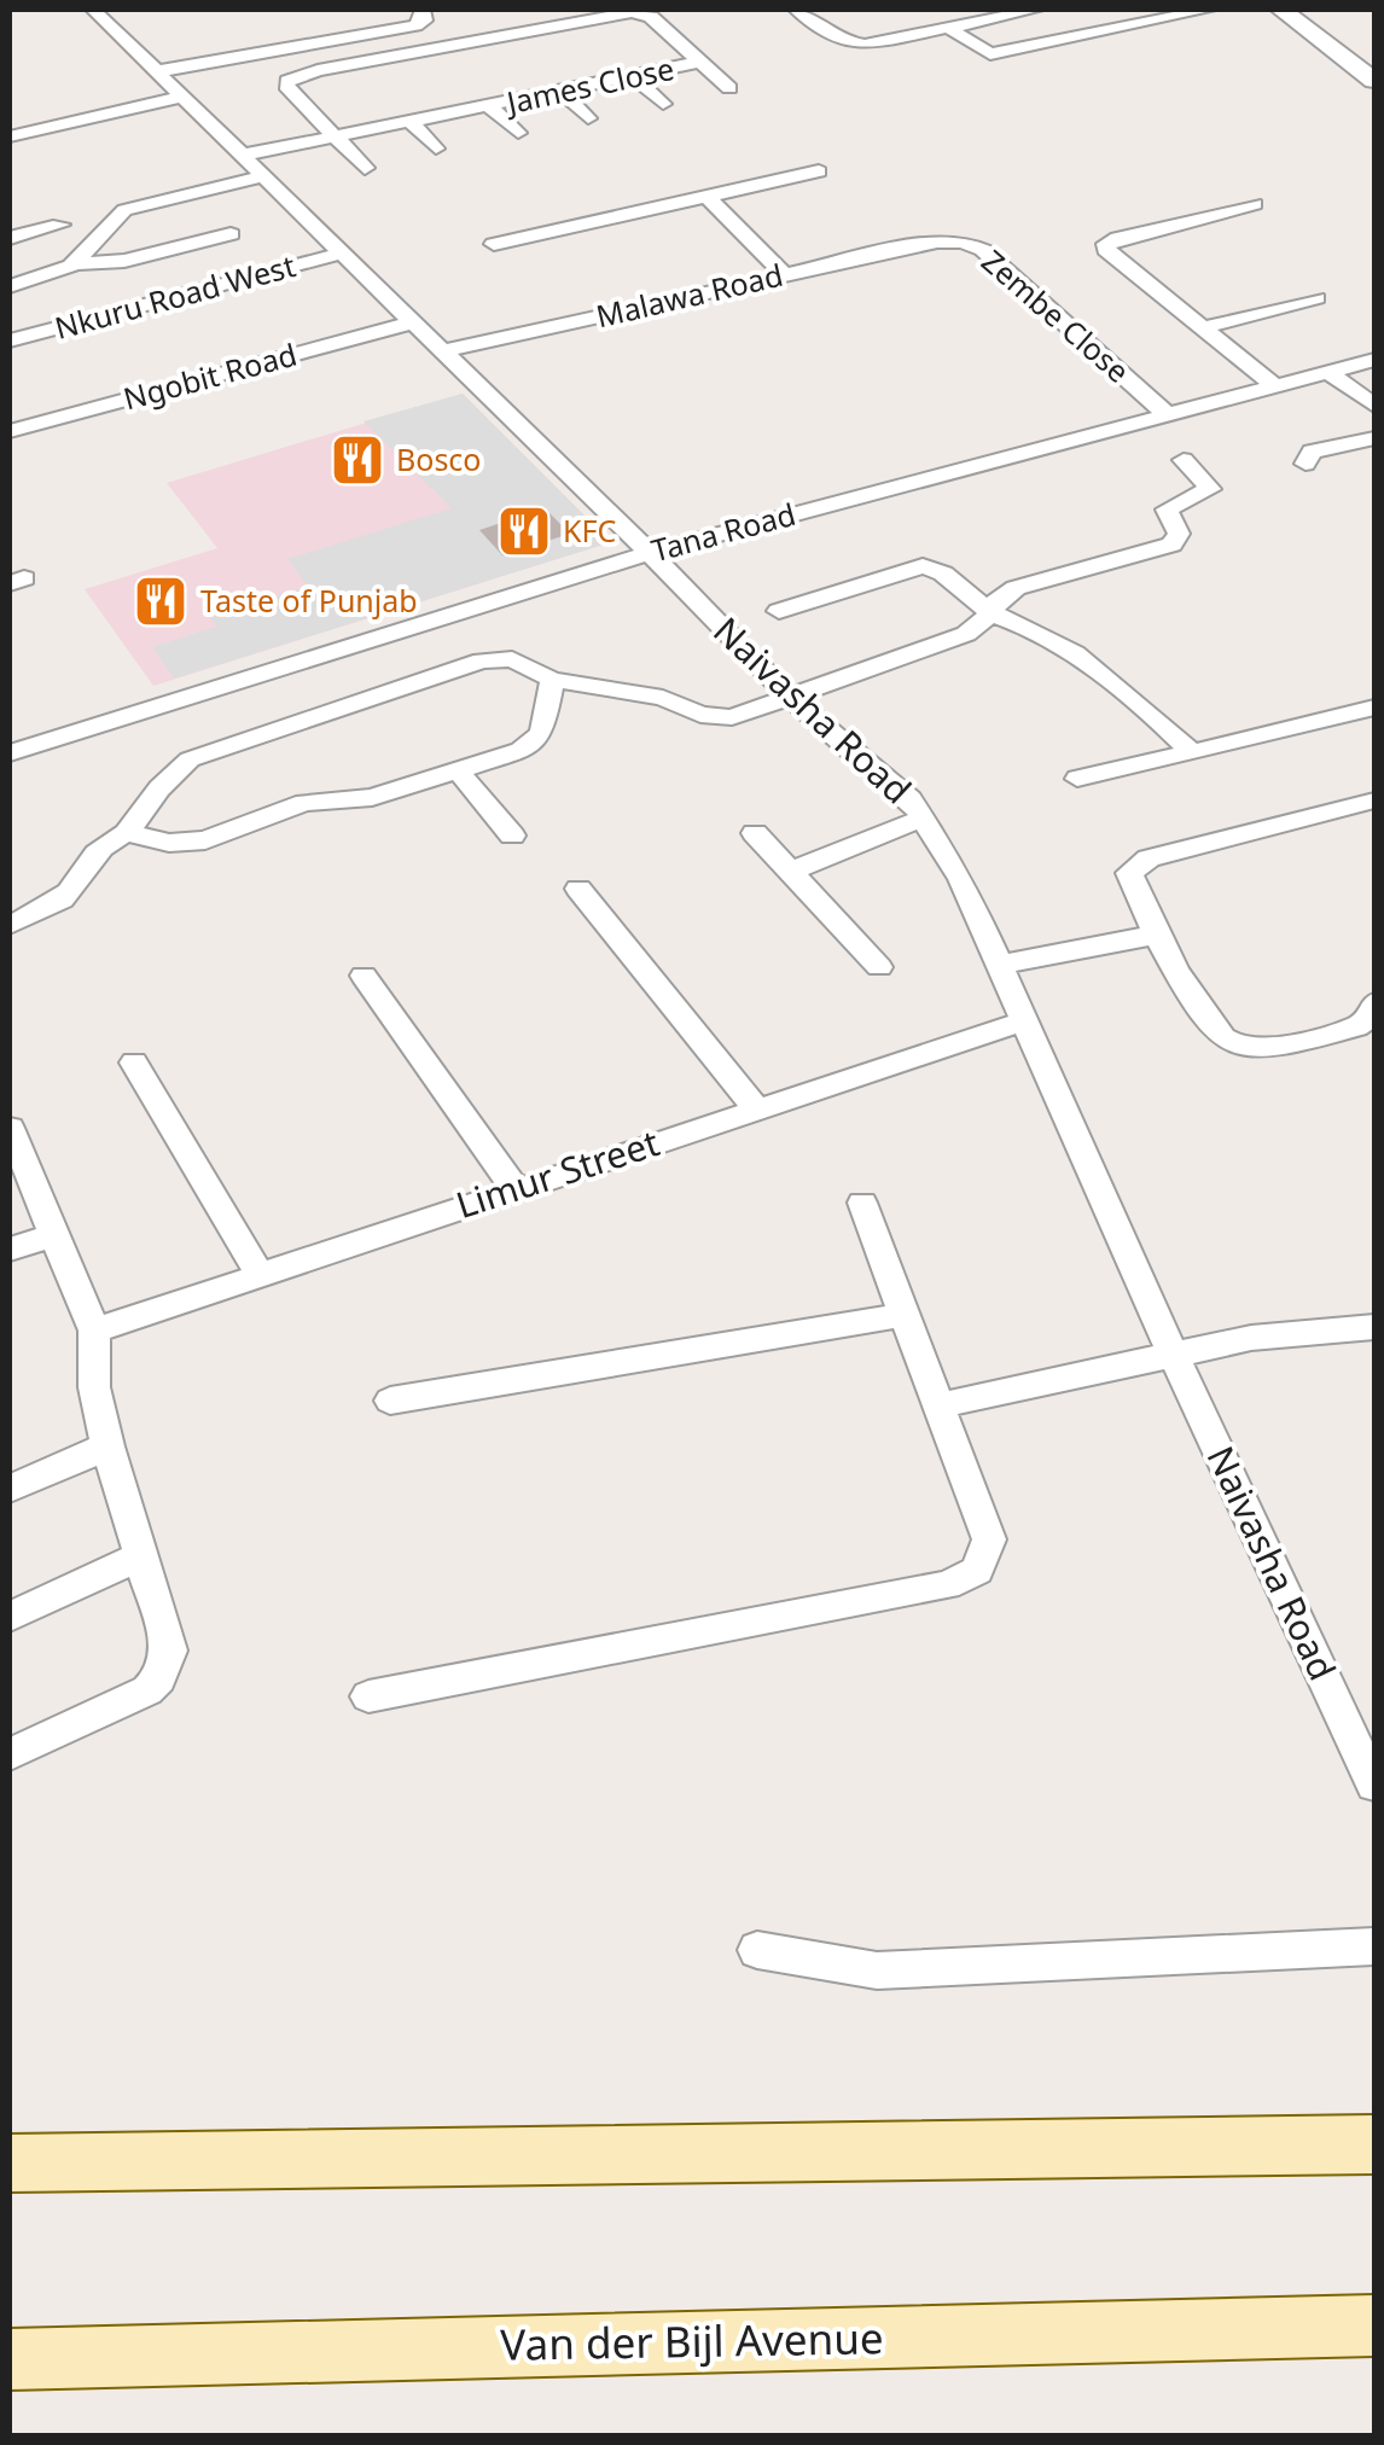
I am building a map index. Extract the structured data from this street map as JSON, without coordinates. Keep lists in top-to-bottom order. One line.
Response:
{"streets":{"main road":["Van der Bijl Avenue"],"street":["James Close","Malawa Road","Nkuru Road West","Zembe Close","Ngobit Road","Tana Road","Naivasha Road","Limur Street"]},"crossings":[["James Close","Naivasha Road"],["Malawa Road","Zembe Close"],["Malawa Road","Naivasha Road"],["Nkuru Road West","Naivasha Road"],["Zembe Close","Tana Road"],["Ngobit Road","Naivasha Road"],["Tana Road","Naivasha Road"],["Naivasha Road","Limur Street"]],"places":{"restaurant":["Bosco","KFC","Taste of Punjab"]}}
